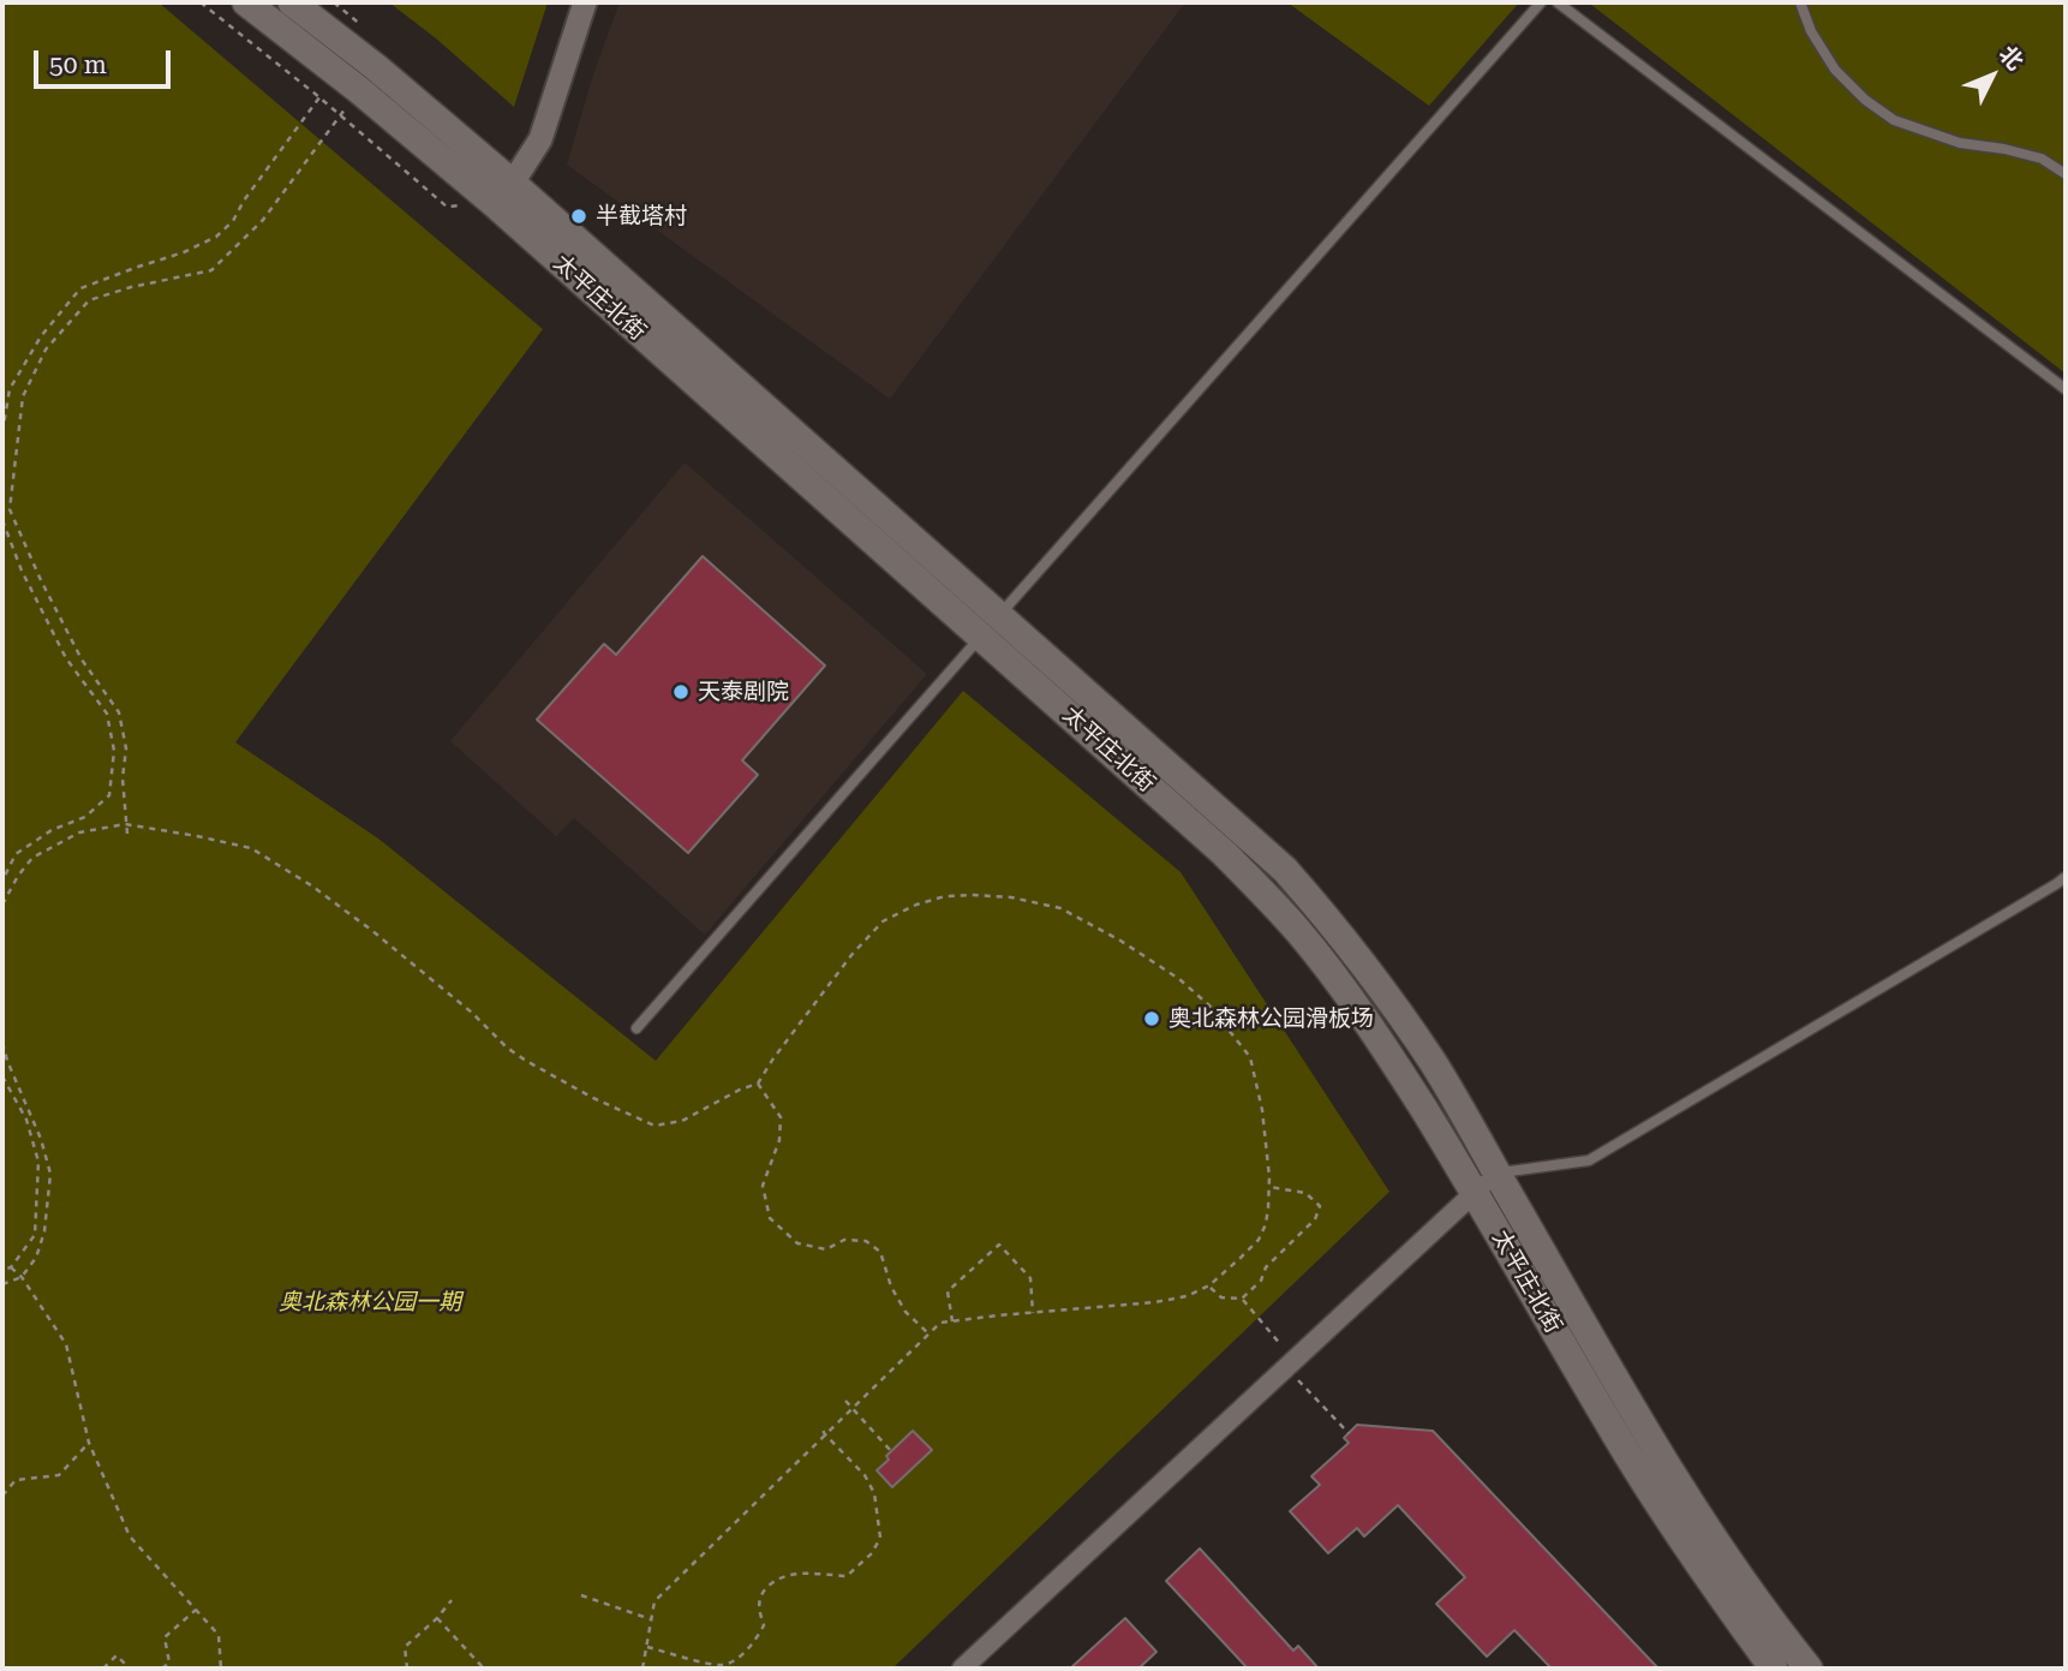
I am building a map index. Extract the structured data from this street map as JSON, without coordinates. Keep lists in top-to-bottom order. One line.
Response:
{"streets":{"main road":["太平庄北街"]},"parks":["奥北森林公园一期"],"places":["半截塔村","天泰剧院","奥北森林公园滑板场"],"scale_bar":"50 m","north":"top right"}
